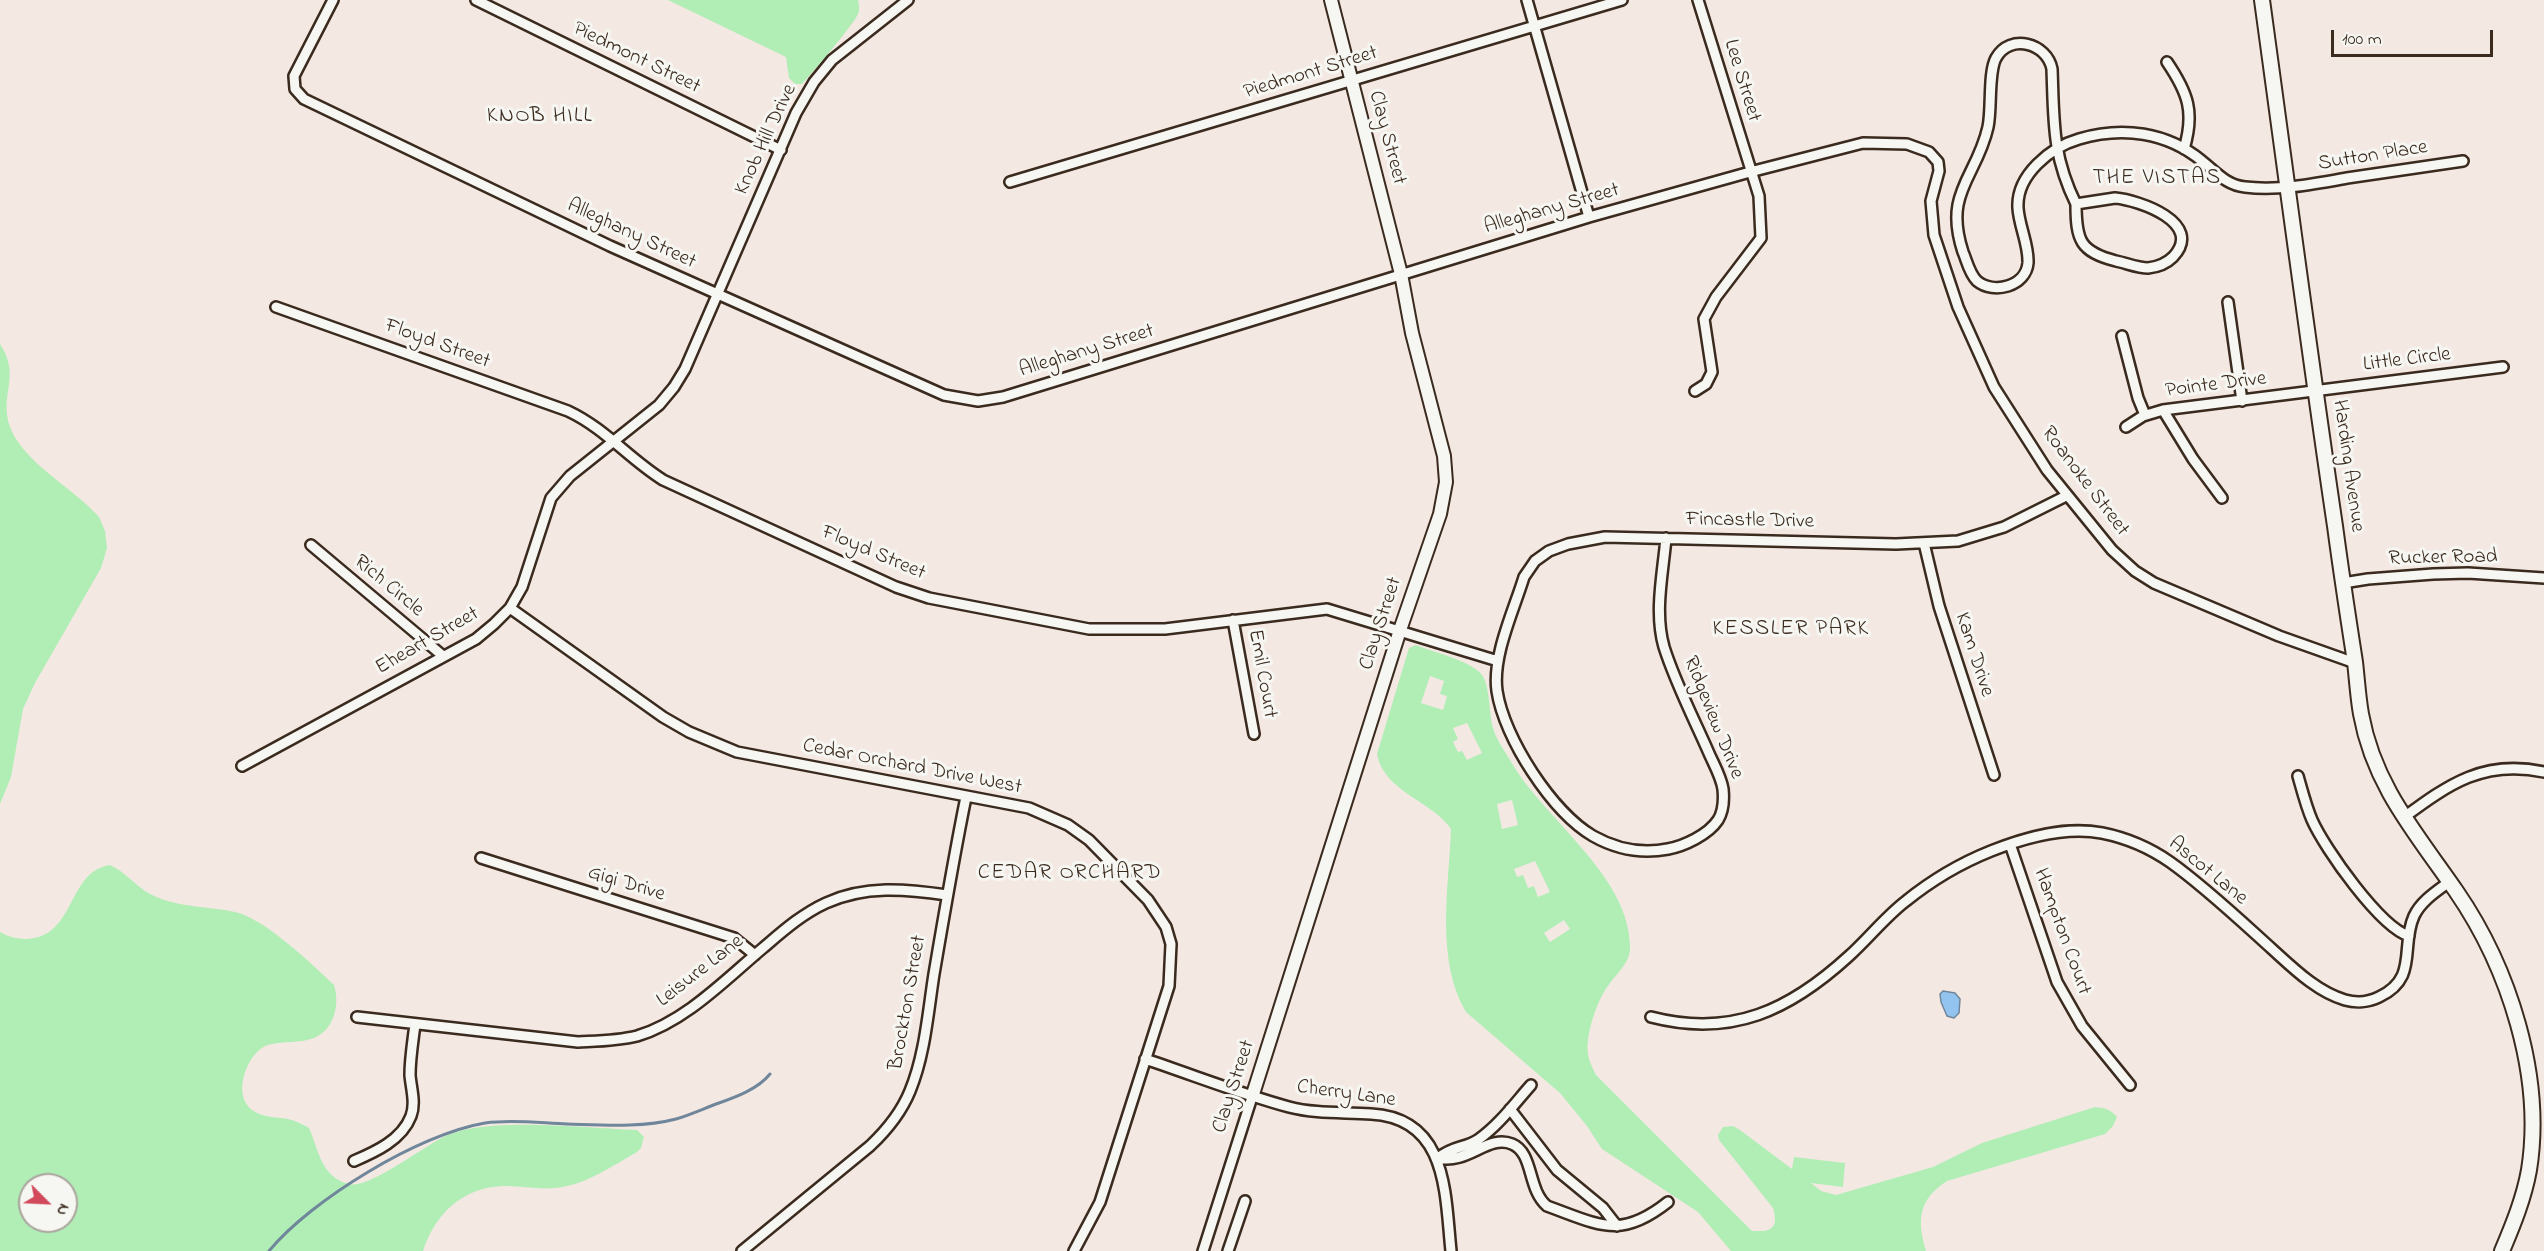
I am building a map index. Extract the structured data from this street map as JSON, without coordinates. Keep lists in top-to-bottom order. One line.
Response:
{"streets":{"main road":["Harding Avenue"],"street":["Piedmont Street","Lee Street","Clay Street","Knob Hill Drive","Sutton Place","Alleghany Street","Floyd Street","Little Circle","Pointe Drive","Roanoke Street","Fincastle Drive","Rucker Road","Rich Circle","Eheart Street","Kam Drive","Emil Court","Ridgeview Drive","Cedar Orchard Drive West","Ascot Lane","Gigi Drive","Hampton Court","Leisure Lane","Brockton Street","Cherry Lane"]},"crossings":[["Piedmont Street","Clay Street"],["Piedmont Street","Knob Hill Drive"],["Lee Street","Alleghany Street"],["Clay Street","Alleghany Street"],["Clay Street","Floyd Street"],["Clay Street","Cherry Lane"],["Knob Hill Drive","Alleghany Street"],["Knob Hill Drive","Eheart Street"],["Sutton Place","Harding Avenue"],["Alleghany Street","Roanoke Street"],["Alleghany Street","Eheart Street"],["Floyd Street","Fincastle Drive"],["Floyd Street","Eheart Street"],["Floyd Street","Emil Court"],["Floyd Street","Ridgeview Drive"],["Little Circle","Pointe Drive"],["Little Circle","Harding Avenue"],["Pointe Drive","Harding Avenue"],["Harding Avenue","Roanoke Street"],["Harding Avenue","Rucker Road"],["Harding Avenue","Ascot Lane"],["Roanoke Street","Fincastle Drive"],["Fincastle Drive","Kam Drive"],["Fincastle Drive","Ridgeview Drive"],["Rich Circle","Eheart Street"],["Eheart Street","Cedar Orchard Drive West"],["Cedar Orchard Drive West","Brockton Street"],["Cedar Orchard Drive West","Cherry Lane"],["Ascot Lane","Hampton Court"],["Gigi Drive","Leisure Lane"],["Leisure Lane","Brockton Street"]],"districts":["KNOB HILL","THE VISTAS","KESSLER PARK","CEDAR ORCHARD"],"scale_bar":"100 m","north":"bottom right"}
